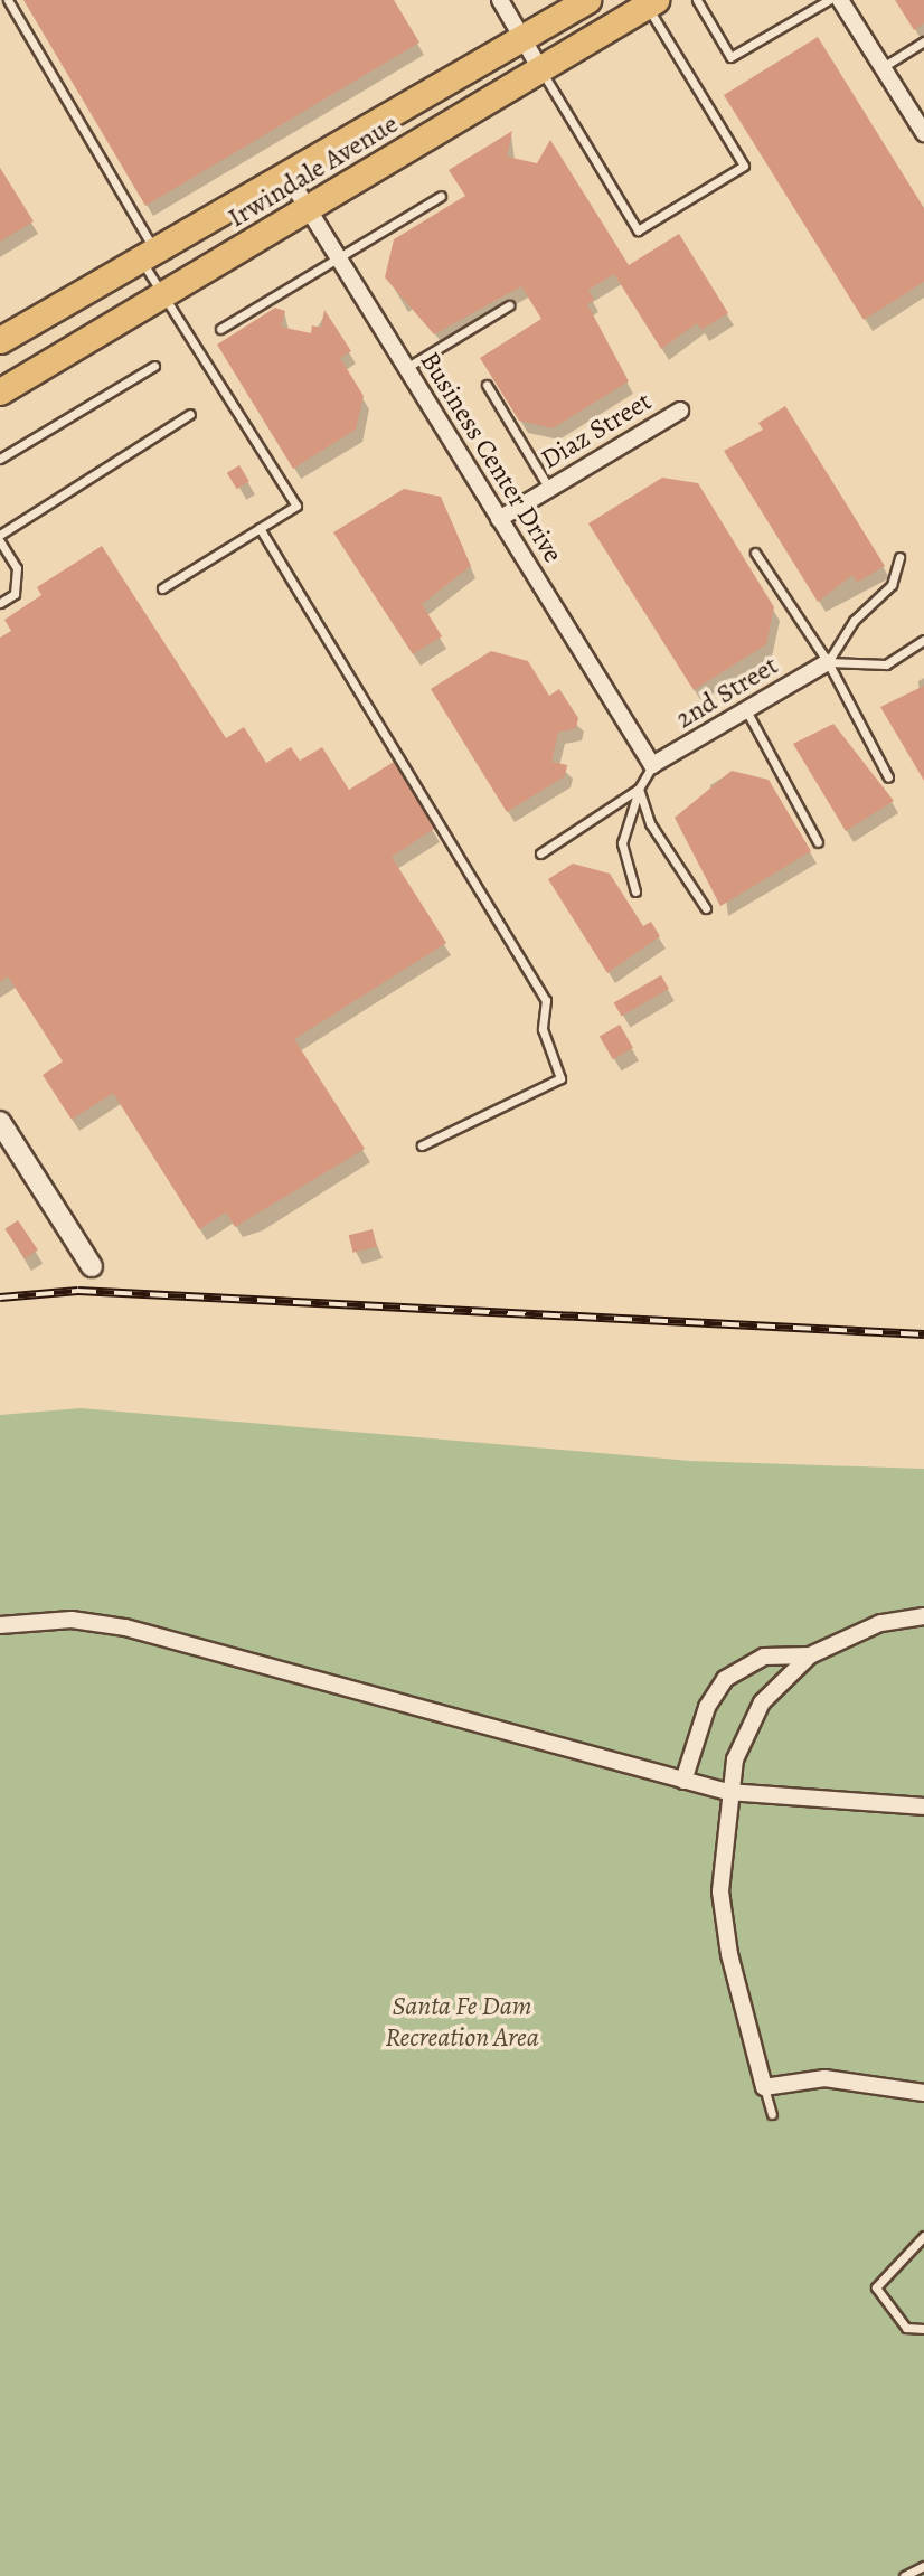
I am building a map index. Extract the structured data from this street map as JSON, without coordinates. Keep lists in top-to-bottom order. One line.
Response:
{"streets":{"main road":["Irwindale Avenue"],"street":["Diaz Street","Business Center Drive","2nd Street"]},"crossings":[["Irwindale Avenue","Business Center Drive"],["Diaz Street","Business Center Drive"],["Business Center Drive","2nd Street"]],"parks":["Santa Fe Dam Recreation Area"]}
